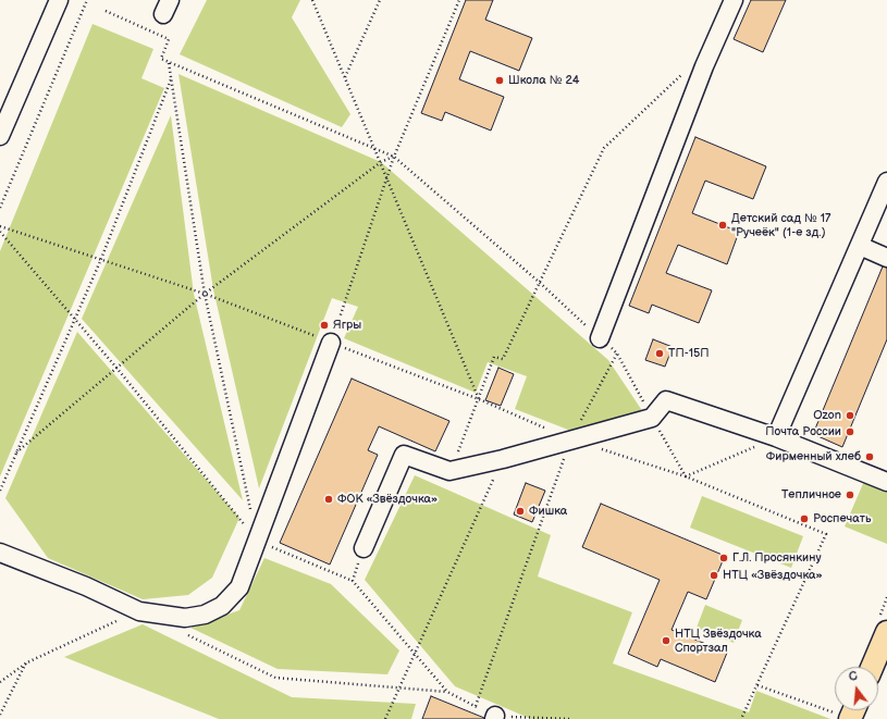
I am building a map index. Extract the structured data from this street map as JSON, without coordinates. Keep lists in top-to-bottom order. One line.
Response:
{"places":["Школа № 24","Детский сад № 17 \"Ручеёк\" (1-е зд.)","Ягры","ТП-15П","Ozon","Почта России","Фирменный хлеб","Тепличное","ФОК «Звёздочка»","Фишка","Роспечать","Г.Л. Просянкину","НТЦ «Звёздочка»","НТЦ Звёздочка Спортзал"],"north":"top"}
